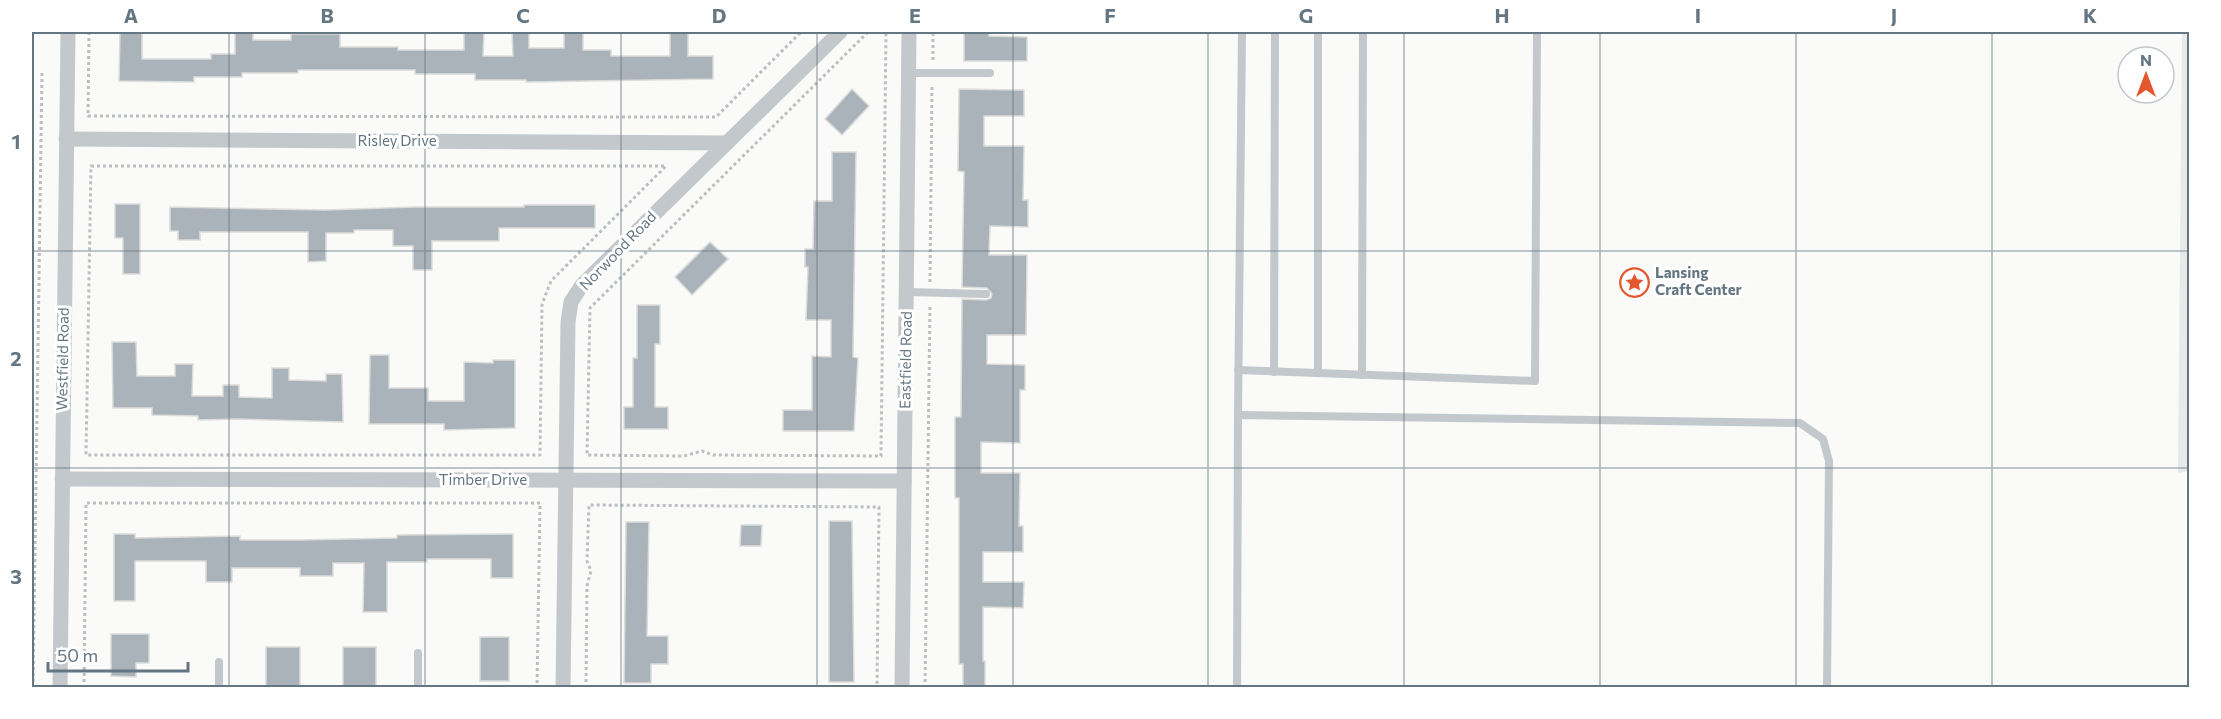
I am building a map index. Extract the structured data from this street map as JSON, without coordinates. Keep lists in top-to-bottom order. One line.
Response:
{"streets":{"street":["Risley Drive","Norwood Road","Westfield Road","Eastfield Road","Timber Drive"]},"crossings":[["Risley Drive","Norwood Road"],["Risley Drive","Westfield Road"],["Norwood Road","Timber Drive"],["Westfield Road","Timber Drive"],["Eastfield Road","Timber Drive"]],"places":{"place":["Lansing Craft Center"]},"scale_bar":"50 m","north":"top","grid":{"columns":["A","B","C","D","E","F","G","H","I","J","K"],"rows":["1","2","3"]}}
